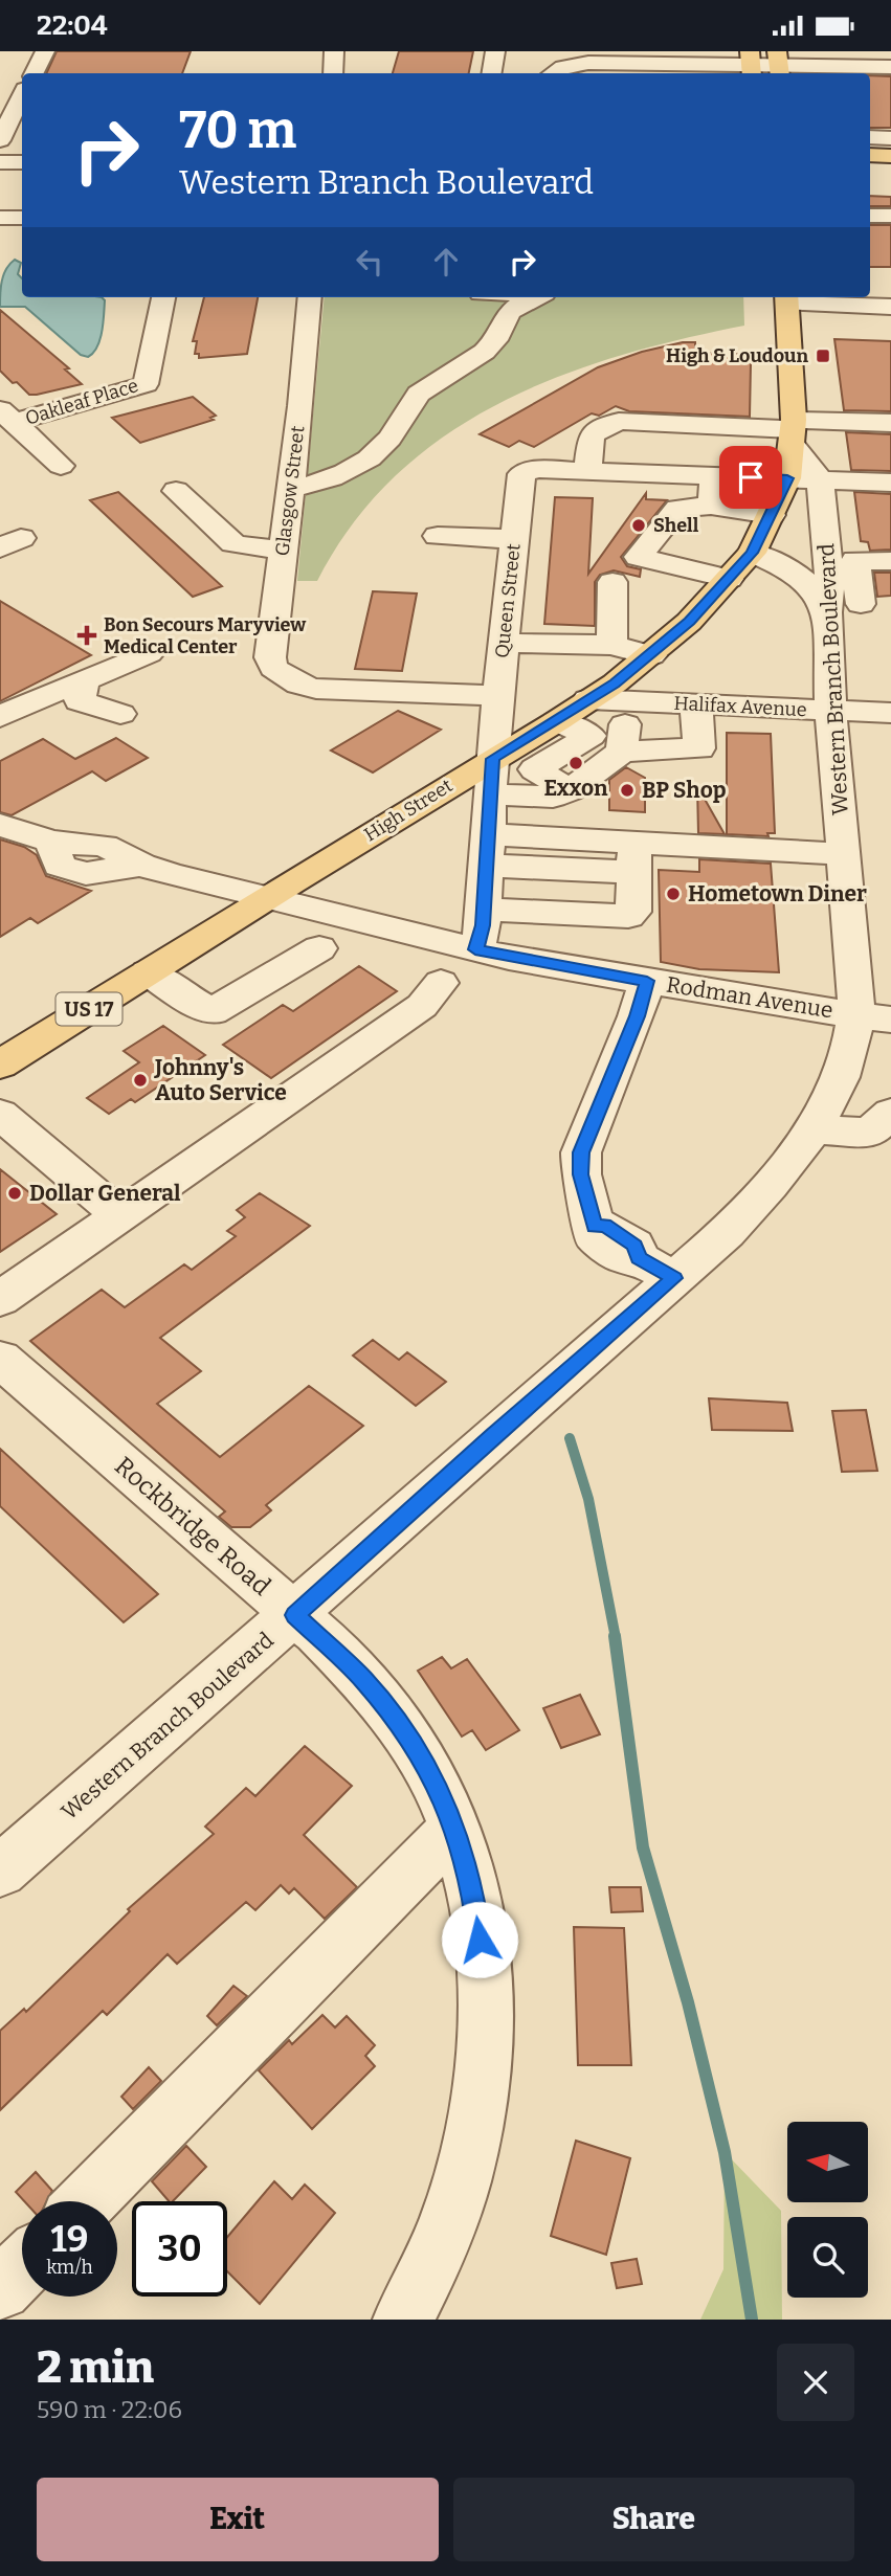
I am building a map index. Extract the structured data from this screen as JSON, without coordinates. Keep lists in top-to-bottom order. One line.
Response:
{"streets":{"main road":["High Street","US 17"],"street":["Oakleaf Place","Glasgow Street","Queen Street","Western Branch Boulevard","Halifax Avenue","Rodman Avenue","Rockbridge Road"]},"crossings":[["Glasgow Street","Queen Street"],["Queen Street","High Street"],["Queen Street","Rodman Avenue"],["Western Branch Boulevard","Halifax Avenue"],["Western Branch Boulevard","Rodman Avenue"],["Western Branch Boulevard","Rockbridge Road"],["Halifax Avenue","High Street"],["High Street","Rodman Avenue"]],"places":{"transit":["High & Loudoun"],"other":["Shell","Exxon","BP Shop","Hometown Diner","Johnny's Auto Service","Dollar General"],"health":["Bon Secours Maryview Medical Center"]},"north":"left","page":{"status":"22:04","turn":["70 m","Western Branch Boulevard"],"speed":"19 km/h","limit":"30","heading":["2 min","590 m · 22:06"],"buttons":["Exit","Share"]}}
